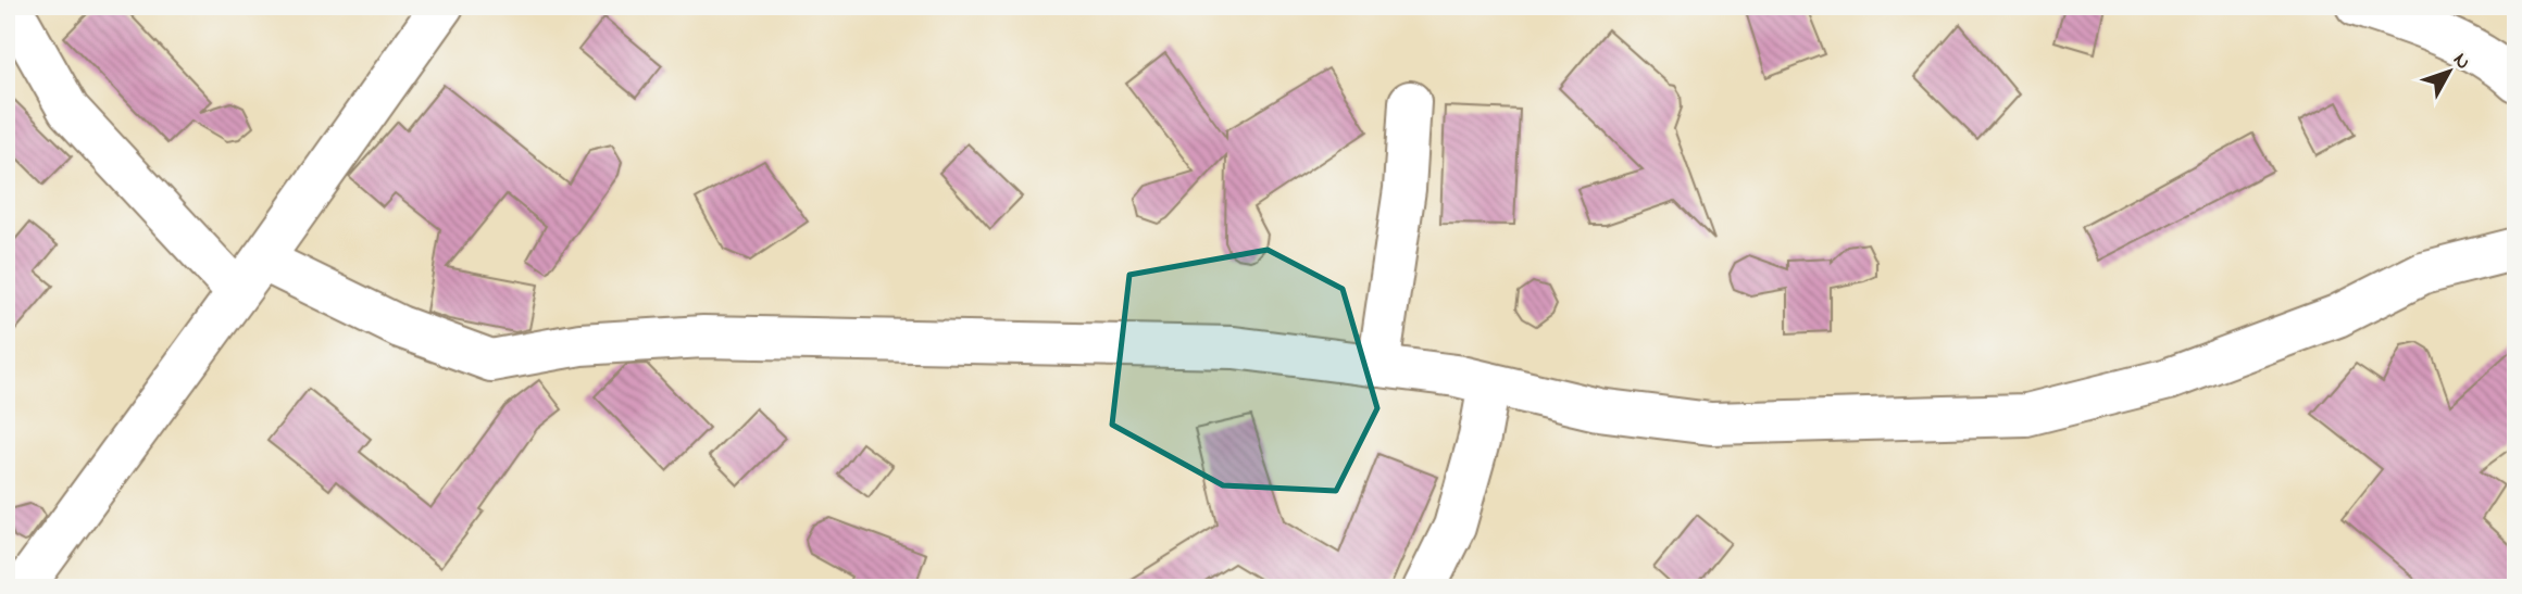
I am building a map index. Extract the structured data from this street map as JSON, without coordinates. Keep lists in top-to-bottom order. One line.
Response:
{"north":"top right"}
